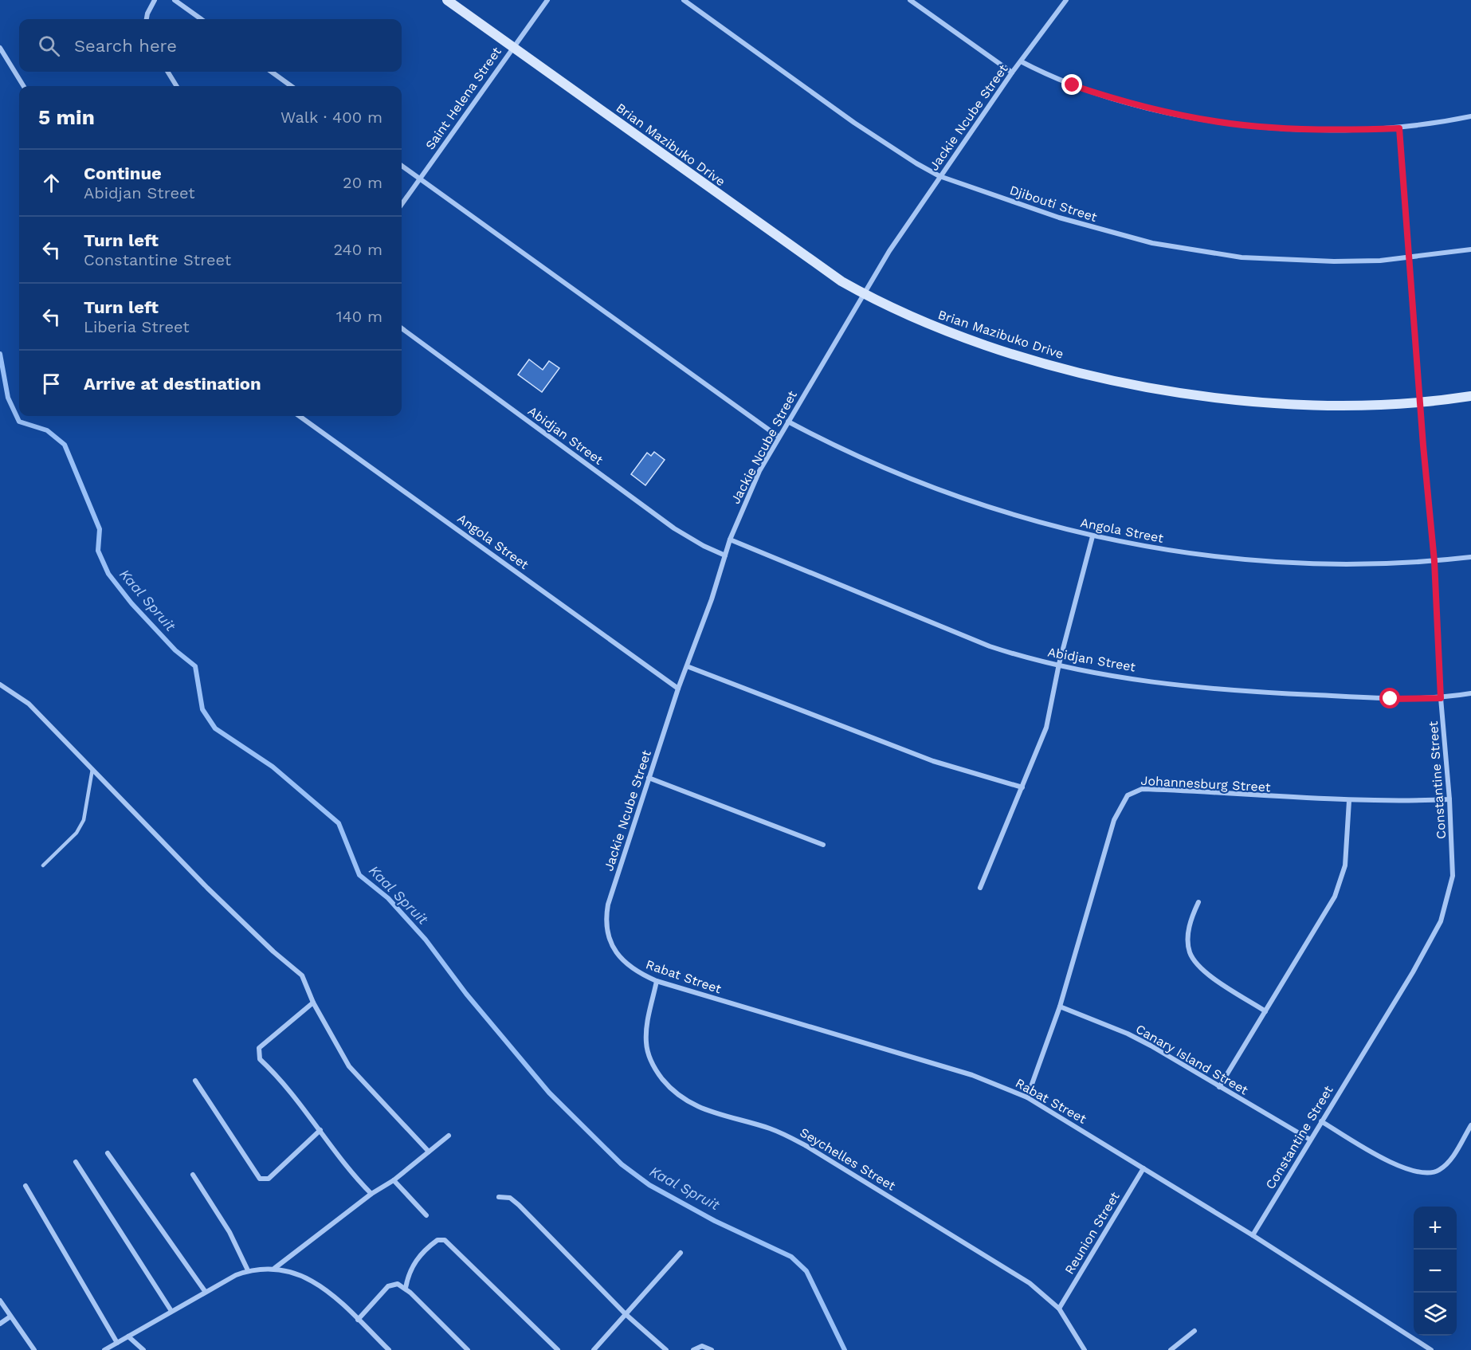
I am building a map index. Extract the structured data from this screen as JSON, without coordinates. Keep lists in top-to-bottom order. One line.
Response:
{"streets":{"street":["Saint Helena Street","Jackie Ncube Street","Brian Mazibuko Drive","Djibouti Street","Abidjan Street","Angola Street","Constantine Street","Johannesburg Street","Rabat Street","Canary Island Street","Seychelles Street","Reunion Street"]},"crossings":[["Saint Helena Street","Brian Mazibuko Drive"],["Jackie Ncube Street","Brian Mazibuko Drive"],["Jackie Ncube Street","Djibouti Street"],["Jackie Ncube Street","Abidjan Street"],["Jackie Ncube Street","Angola Street"],["Jackie Ncube Street","Rabat Street"],["Brian Mazibuko Drive","Constantine Street"],["Djibouti Street","Constantine Street"],["Abidjan Street","Constantine Street"],["Angola Street","Constantine Street"],["Constantine Street","Johannesburg Street"],["Constantine Street","Rabat Street"],["Constantine Street","Canary Island Street"],["Johannesburg Street","Rabat Street"],["Johannesburg Street","Canary Island Street"],["Rabat Street","Seychelles Street"],["Rabat Street","Reunion Street"],["Seychelles Street","Reunion Street"]],"water":["Kaal Spruit"],"page":{"search":"Search here","heading":["5 min","Walk · 400 m"],"list":[["Continue","Abidjan Street","20 m"],["Turn left","Constantine Street","240 m"],["Turn left","Liberia Street","140 m"],"Arrive at destination"],"map_buttons":["+","−"]}}
